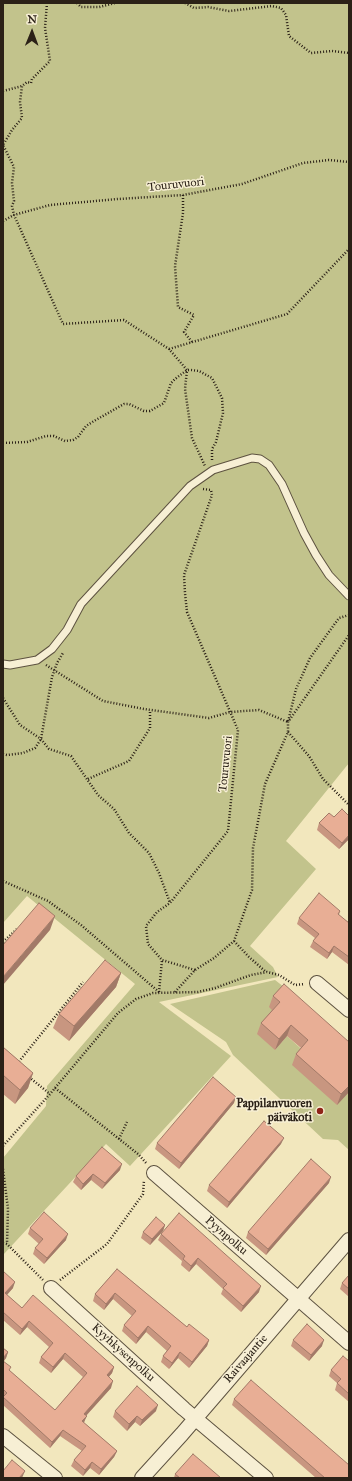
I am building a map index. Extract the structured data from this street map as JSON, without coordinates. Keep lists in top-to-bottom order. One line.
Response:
{"streets":{"street":["Pyynpolku","Kyyhkysenpolku","Raivaajantie"],"path":["Touruvuori"]},"crossings":[["Pyynpolku","Raivaajantie"],["Kyyhkysenpolku","Raivaajantie"]],"places":["Pappilanvuoren päiväkoti"],"north":"top"}
